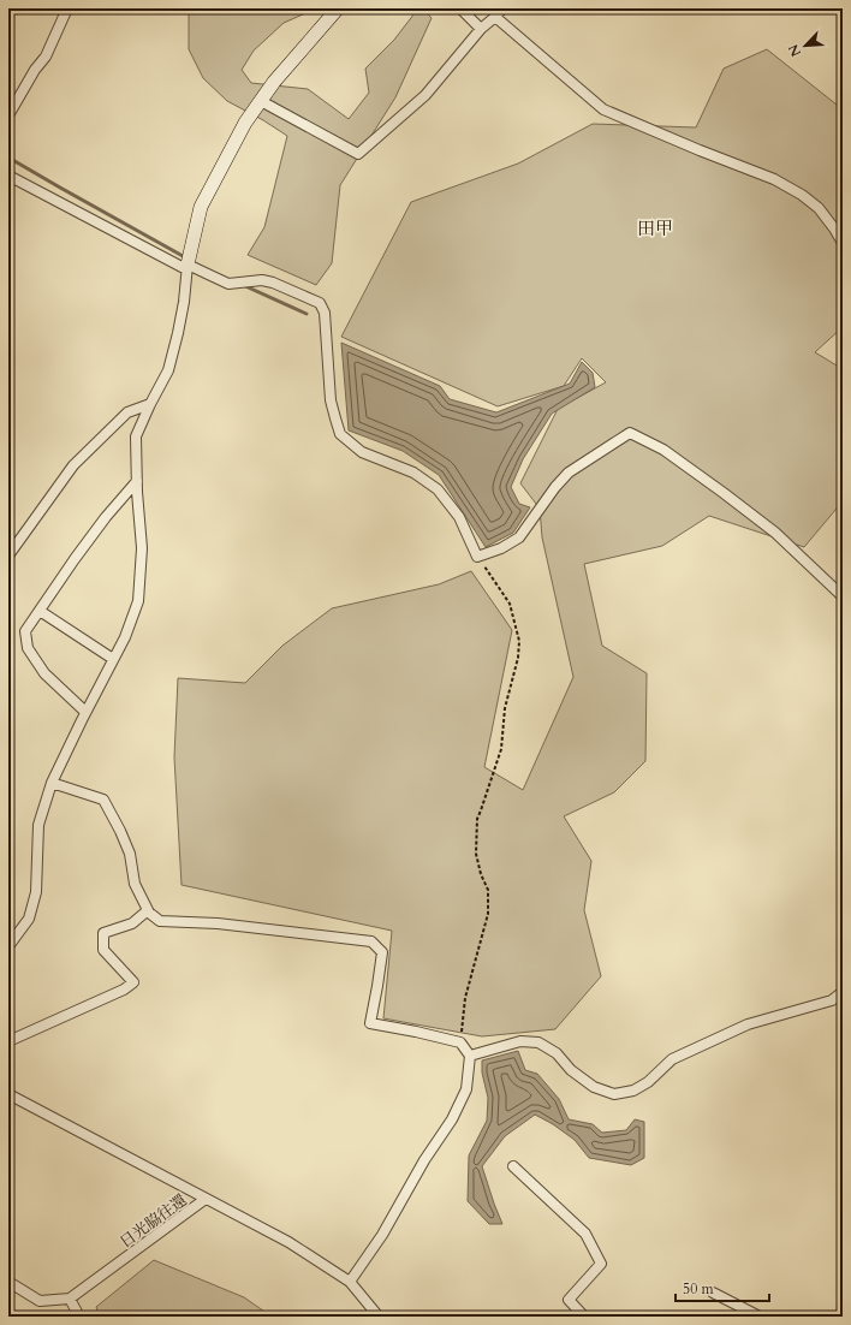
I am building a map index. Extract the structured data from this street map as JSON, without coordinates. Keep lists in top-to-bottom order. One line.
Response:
{"streets":{"street":["日光脇往還"]},"districts":["田甲"],"scale_bar":"50 m","north":"bottom left"}
